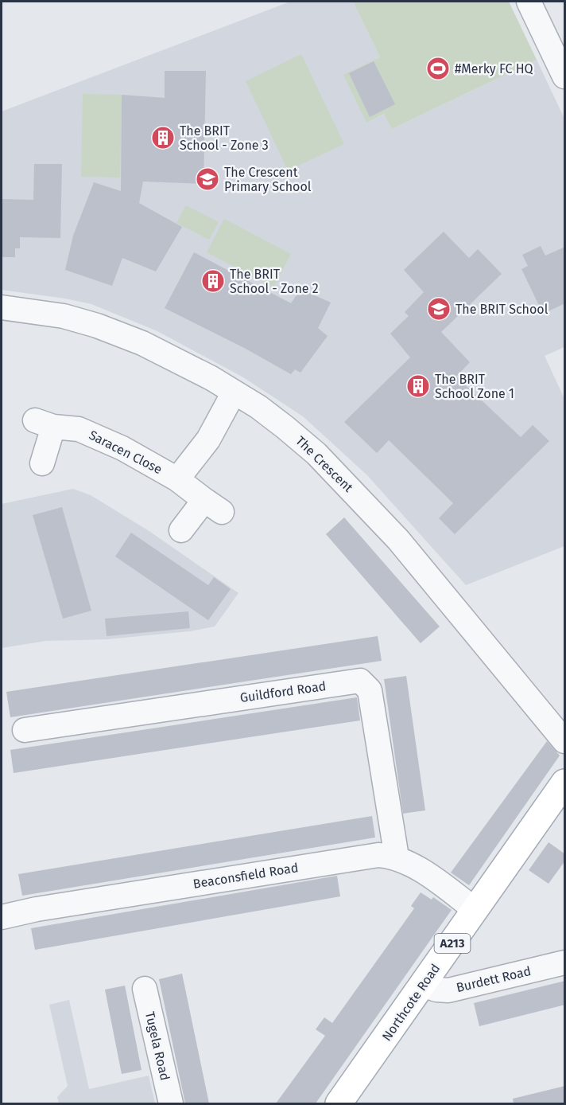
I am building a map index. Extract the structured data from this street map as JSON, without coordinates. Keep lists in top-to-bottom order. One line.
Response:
{"streets":{"main road":["A213","Northcote Road"],"street":["Saracen Close","The Crescent","Guildford Road","Beaconsfield Road","Burdett Road","Tugela Road"]},"crossings":[["Saracen Close","The Crescent"],["Guildford Road","Beaconsfield Road"],["Beaconsfield Road","Northcote Road"],["Burdett Road","Northcote Road"]],"places":{"sports":["#Merky FC HQ"],"building":["The BRIT School - Zone 3","The BRIT School - Zone 2","The BRIT School Zone 1"],"school or university":["The Crescent Primary School","The BRIT School"]}}
